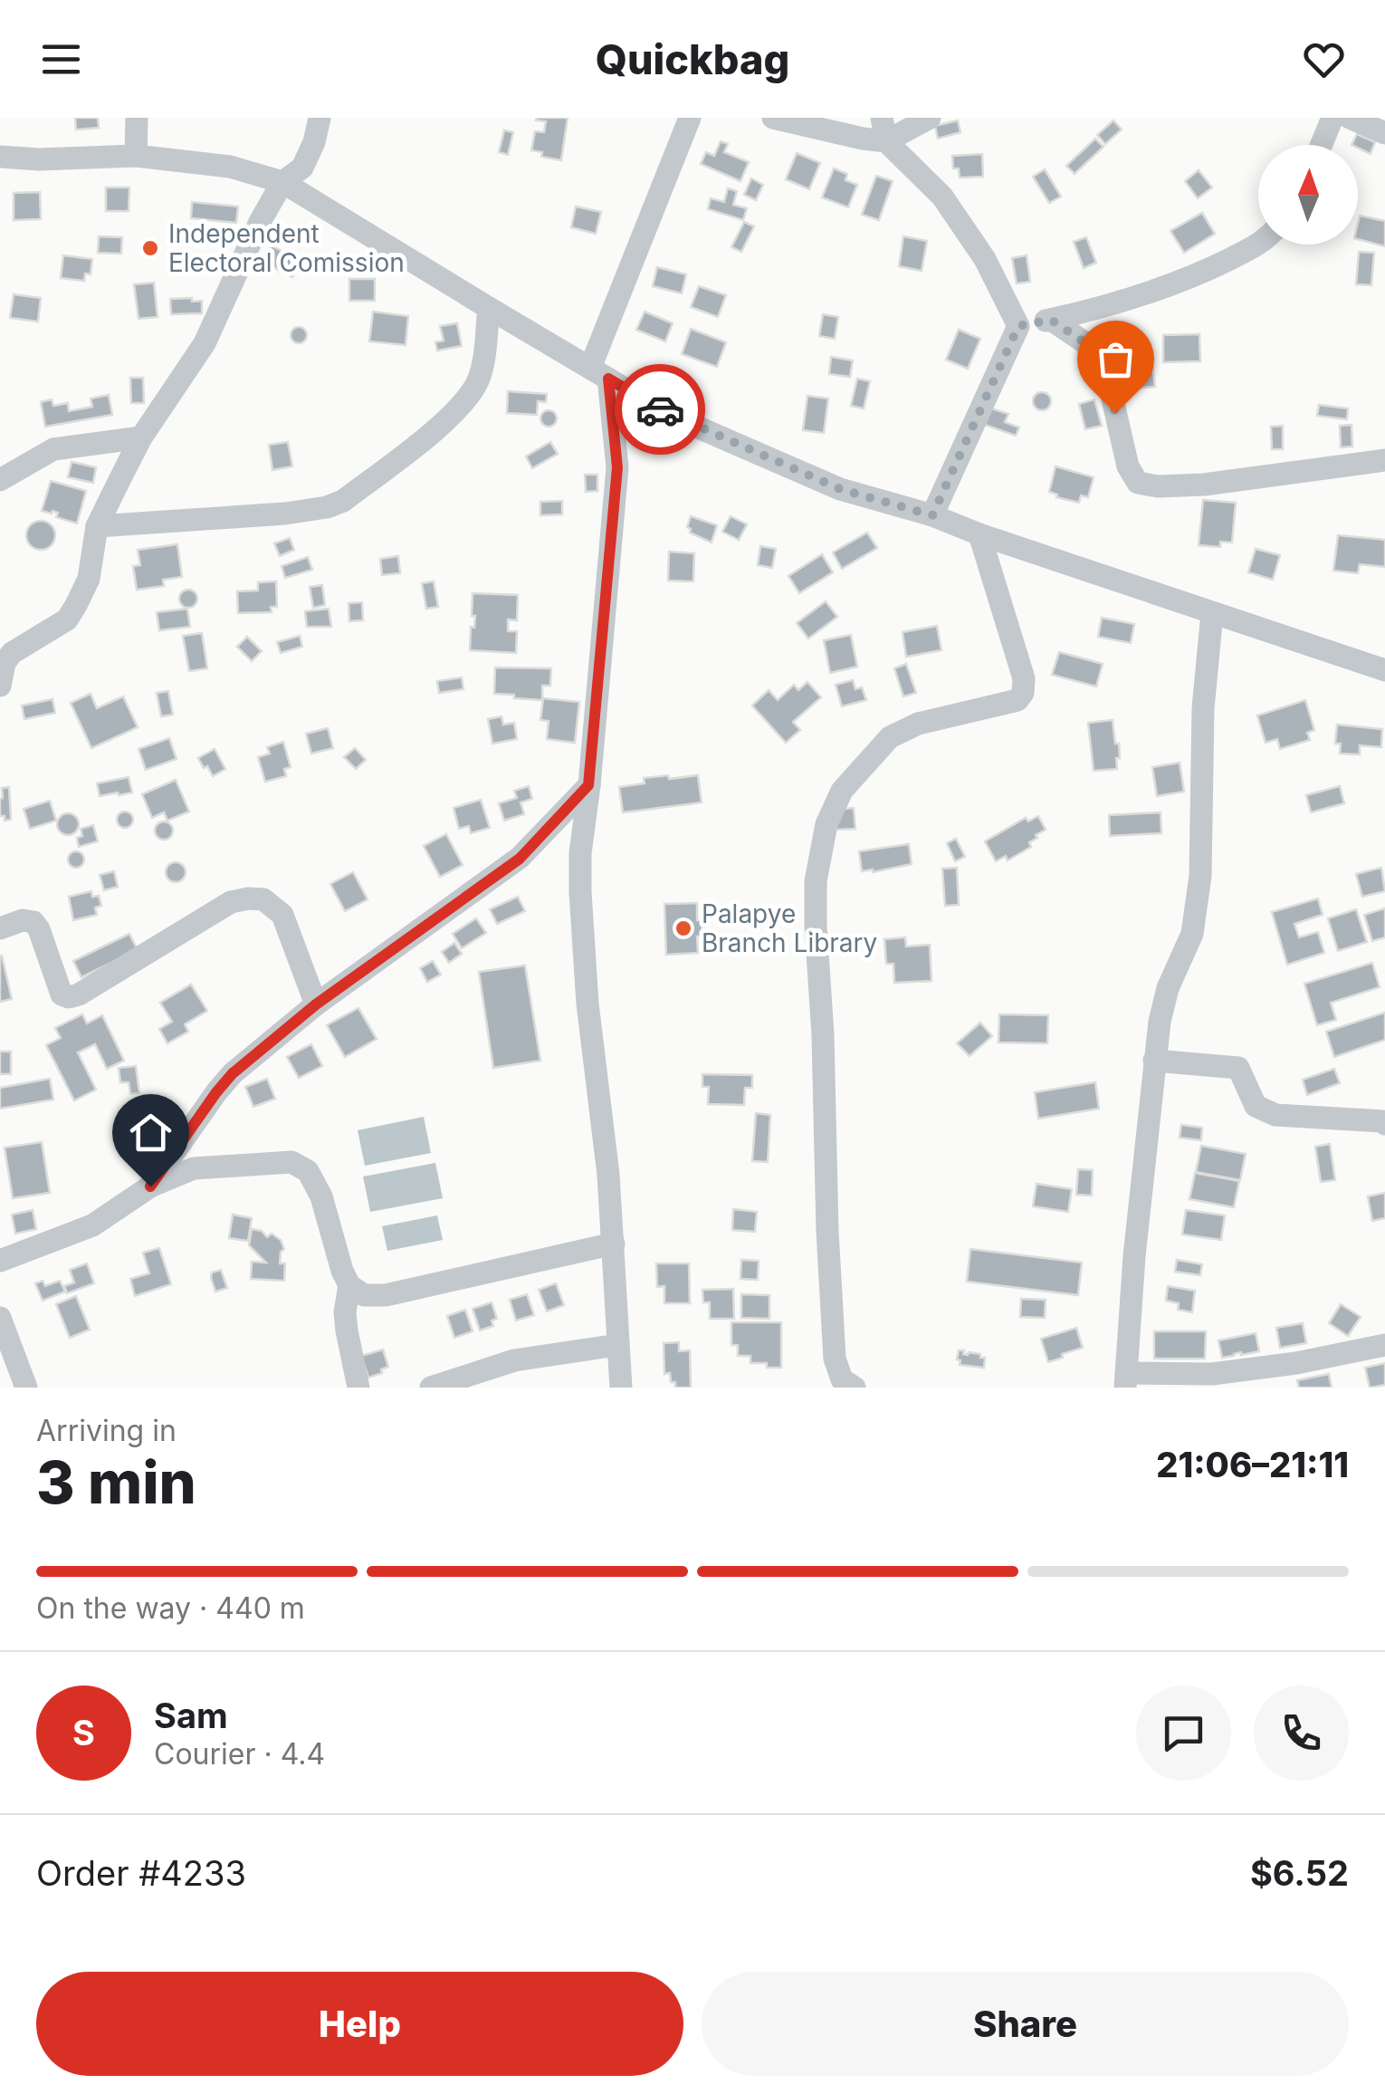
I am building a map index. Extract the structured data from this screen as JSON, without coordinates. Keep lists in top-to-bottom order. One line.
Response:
{"places":["Independent Electoral Comission","Palapye Branch Library"],"north":"top","page":{"header":"Quickbag","heading":["3 min","Arriving in","21:06–21:11"],"panel":["Sam","Courier · 4.4","Order #4233","$6.52"],"bar":"On the way · 440 m","round":"S","buttons":["Help","Share"]}}
